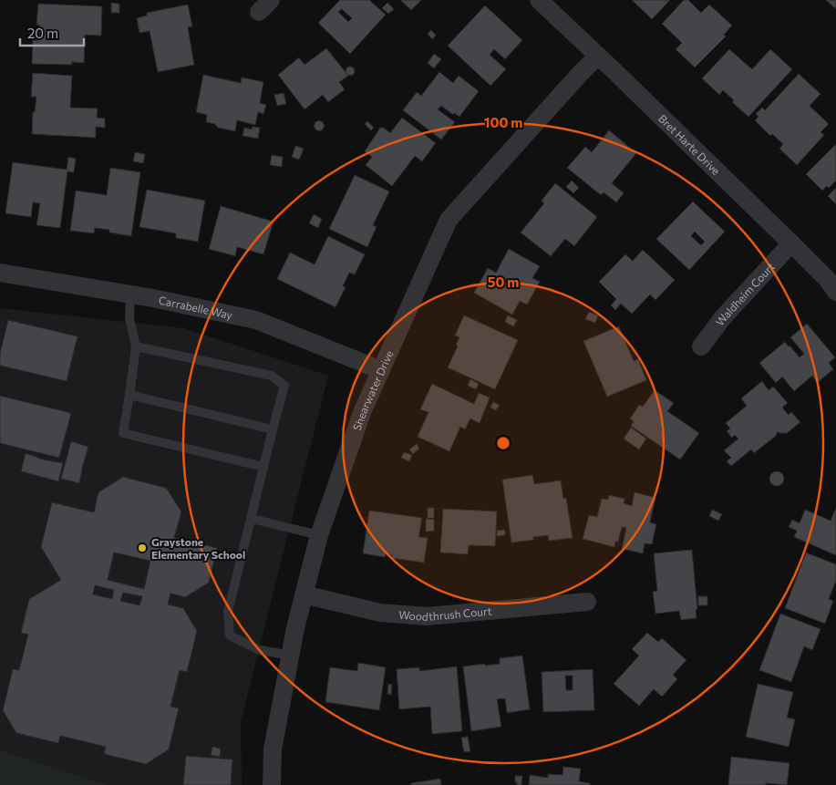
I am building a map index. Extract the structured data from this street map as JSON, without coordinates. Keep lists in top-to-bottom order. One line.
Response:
{"streets":{"street":["Bret Harte Drive","Waldheim Court","Carrabelle Way","Shearwater Drive","Woodthrush Court"]},"crossings":[["Bret Harte Drive","Waldheim Court"],["Bret Harte Drive","Shearwater Drive"],["Carrabelle Way","Shearwater Drive"],["Shearwater Drive","Woodthrush Court"]],"places":["Graystone Elementary School"],"scale_bar":"20 m","rings":["100 m","50 m"]}
